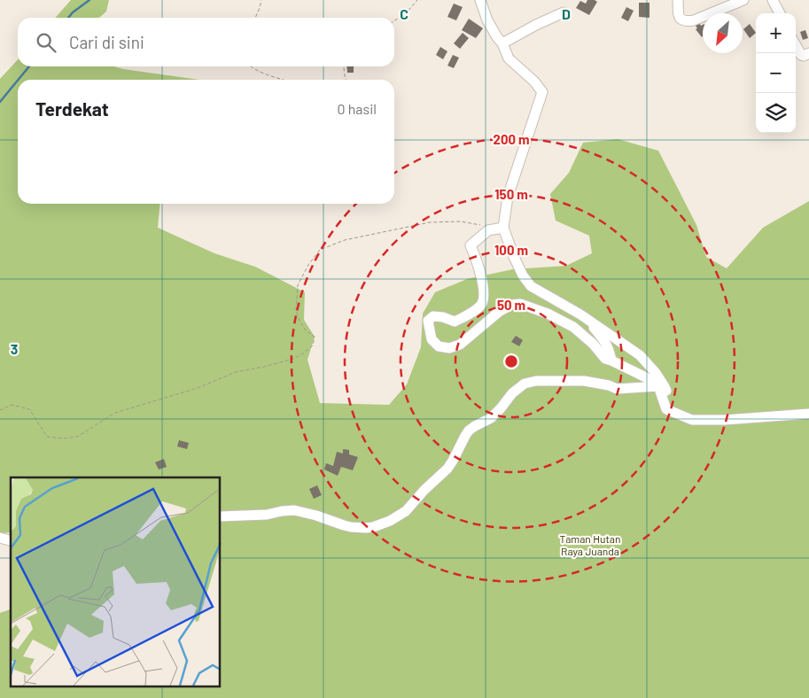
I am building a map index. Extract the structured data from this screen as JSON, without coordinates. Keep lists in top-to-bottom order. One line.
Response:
{"parks":["Taman Hutan Raya Juanda"],"north":"bottom left","page":{"map_buttons":["+","−"],"search":"Cari di sini","heading":["Terdekat","0 hasil"]},"grid":{"columns":["C","D"],"rows":["3"]},"rings":["200 m","150 m","100 m","50 m"]}
